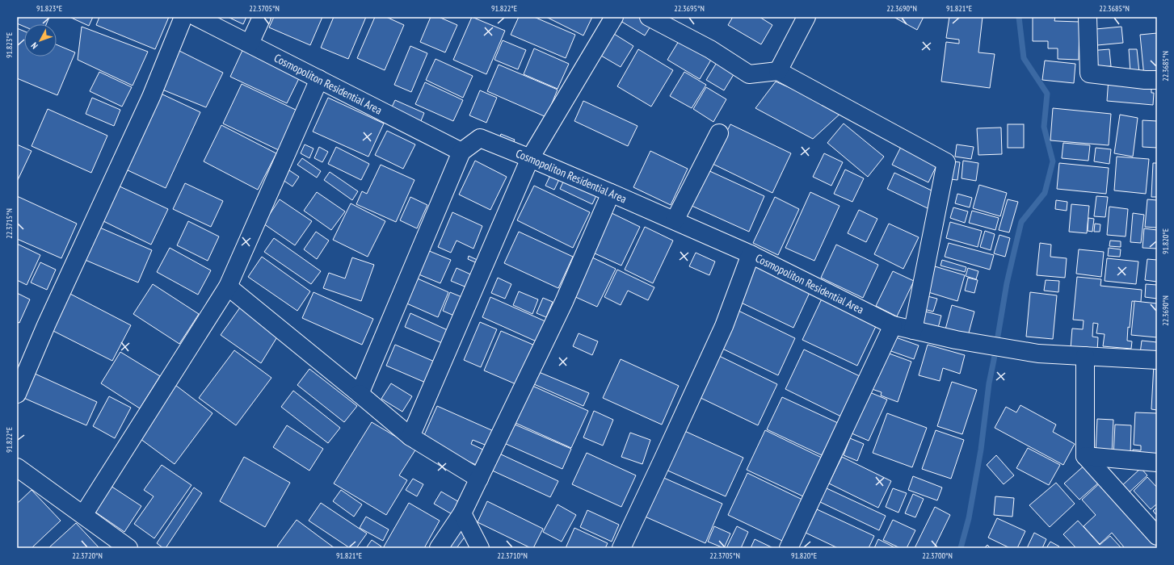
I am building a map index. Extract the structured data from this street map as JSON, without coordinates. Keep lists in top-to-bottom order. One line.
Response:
{"streets":{"street":["Cosmopoliton Residential Area"]},"north":"bottom left","coordinates":["91.823°E","22.3705°N","91.822°E","22.3695°N","22.3690°N","91.821°E","22.3685°N","22.3715°N","91.820°E","22.3720°N","22.3710°N","22.3700°N"]}
